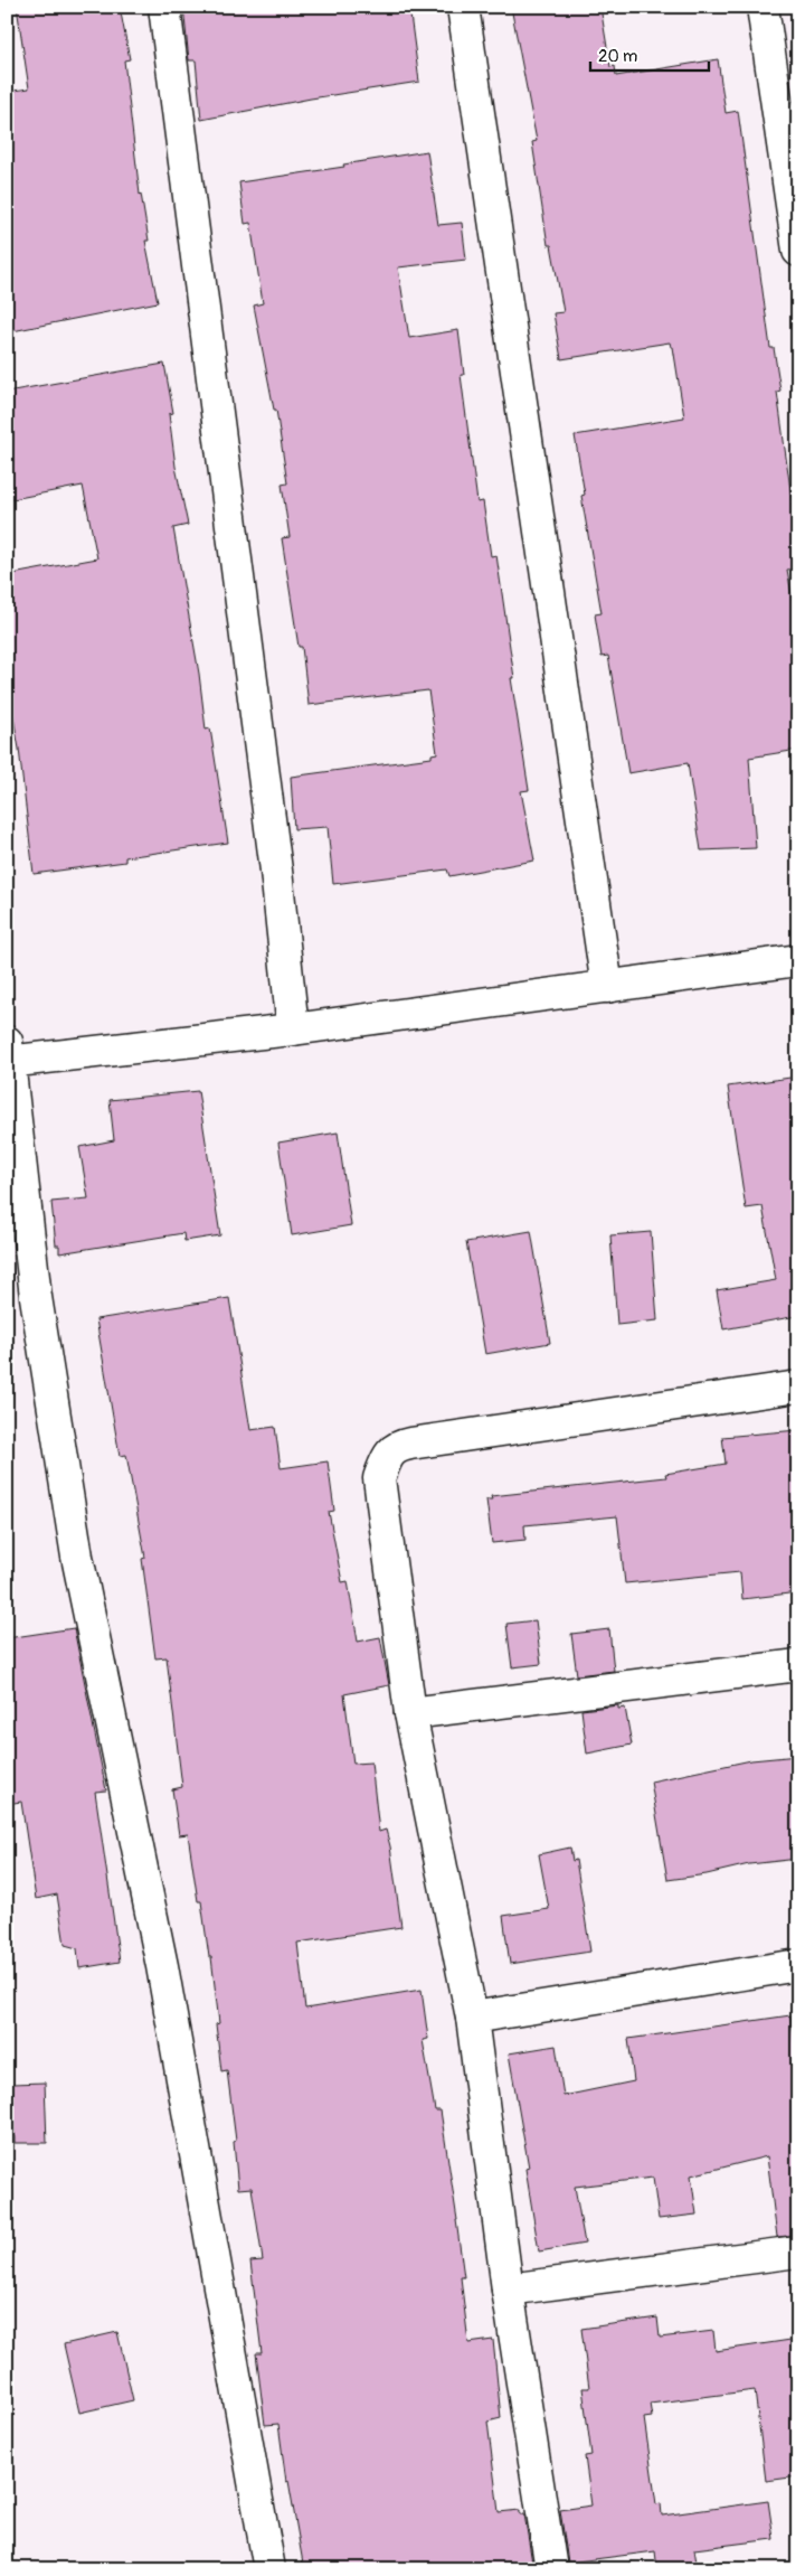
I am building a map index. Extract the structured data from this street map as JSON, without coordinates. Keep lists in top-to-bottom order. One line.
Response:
{"scale_bar":"20 m"}
